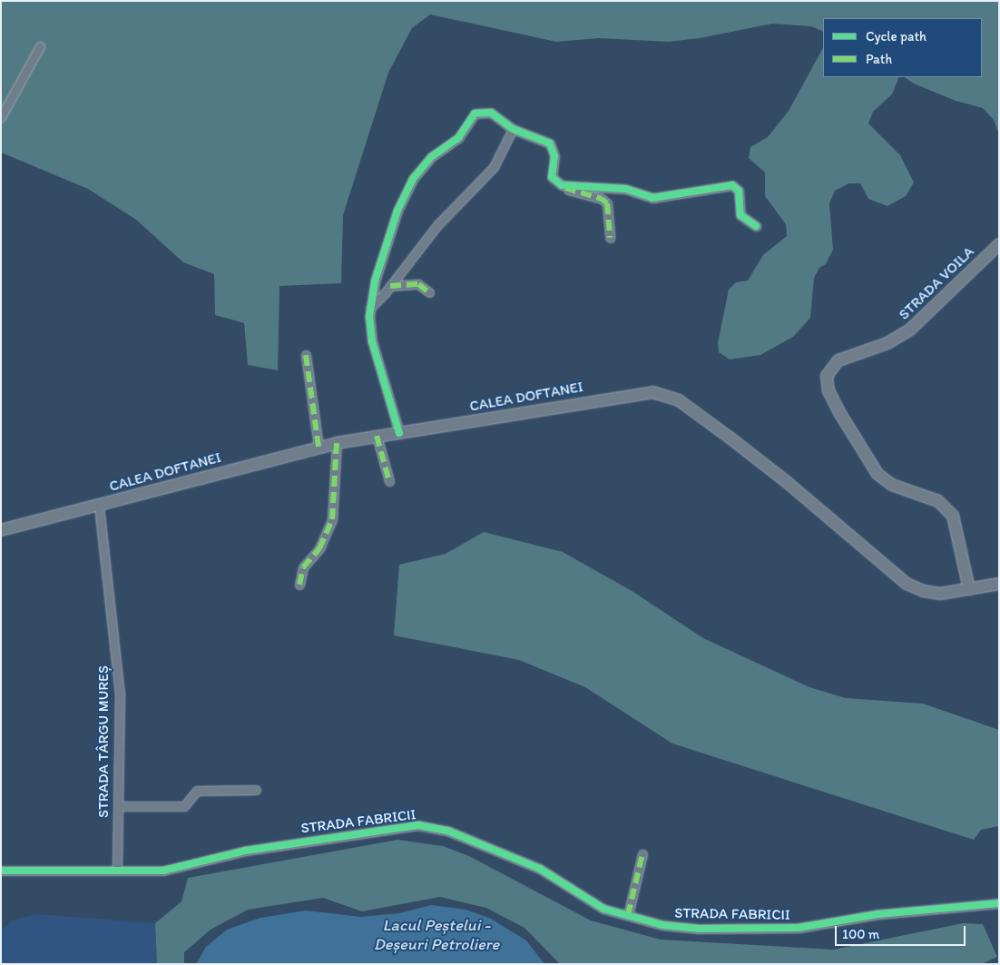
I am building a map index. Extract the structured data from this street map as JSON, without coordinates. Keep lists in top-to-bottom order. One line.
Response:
{"streets":{"main road":["STRADA VOILA","CALEA DOFTANEI"],"street":["STRADA TÂRGU MUREȘ","STRADA FABRICII"]},"crossings":[["STRADA VOILA","CALEA DOFTANEI"],["CALEA DOFTANEI","STRADA TÂRGU MUREȘ"],["STRADA TÂRGU MUREȘ","STRADA FABRICII"]],"water":["Lacul Peștelui - Deșeuri Petroliere"],"legend":["Cycle path","Path"],"scale_bar":"100 m"}
